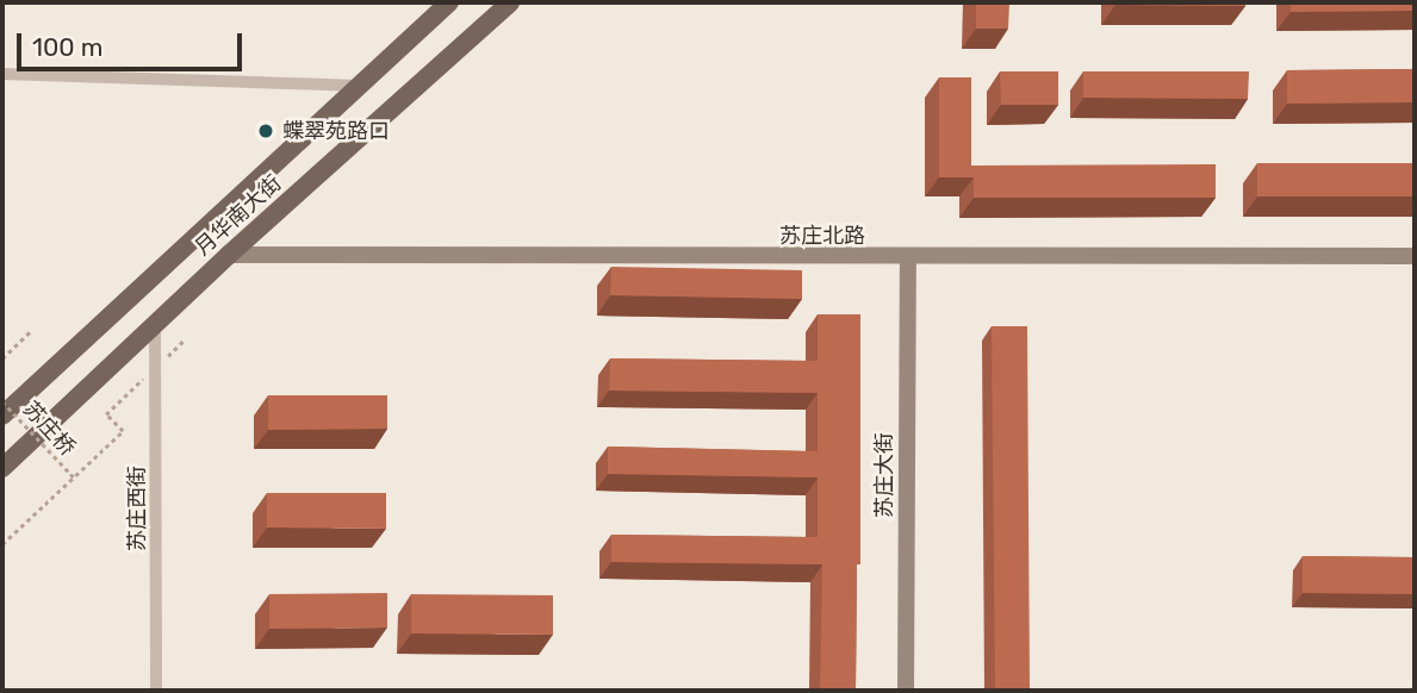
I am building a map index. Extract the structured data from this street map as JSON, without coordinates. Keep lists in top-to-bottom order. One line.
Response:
{"streets":{"main road":["月华南大街"],"street":["苏庄北路","苏庄大街","苏庄西街"],"path":["苏庄桥"]},"crossings":[["月华南大街","苏庄北路"],["月华南大街","苏庄西街"],["苏庄北路","苏庄大街"]],"places":["蝶翠苑路口"],"scale_bar":"100 m"}
